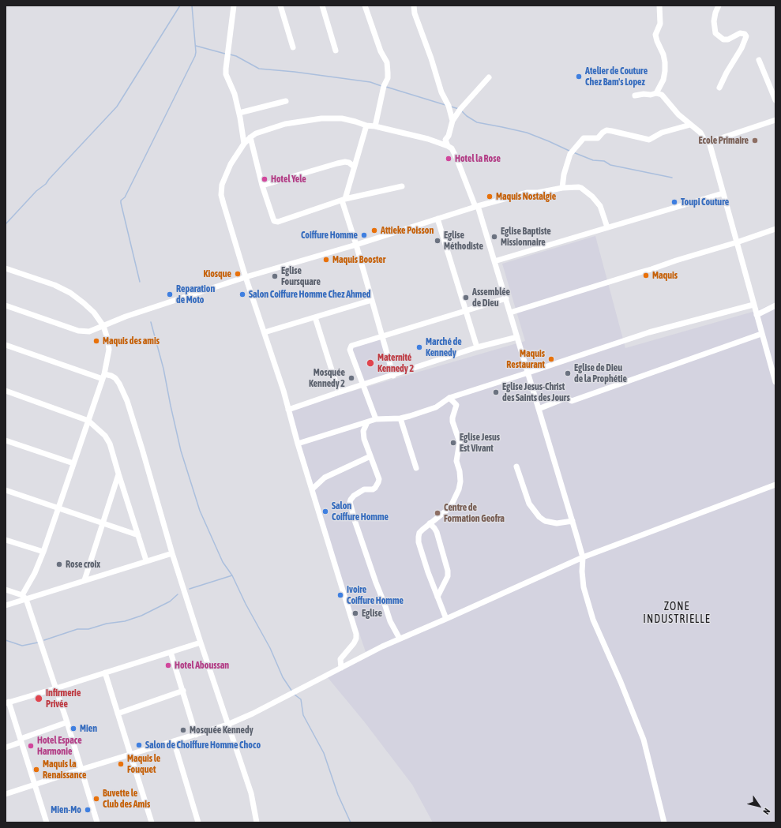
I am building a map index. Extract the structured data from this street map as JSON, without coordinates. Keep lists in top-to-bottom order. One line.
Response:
{"districts":["ZONE INDUSTRIELLE"],"places":["Atelier de Couture Chez Bam's Lopez","Ecole Primaire","Hotel la Rose","Hotel Yele","Maquis Nostalgie","Toupi Couture","Attieke Poisson","Coiffure Homme","Eglise Baptiste Missionnaire","Eglise Méthodiste","Maquis Booster","Kiosque","Maquis","Eglise Foursquare","Reparation de Moto","Salon Coiffure Homme Chez Ahmed","Assemblée de Dieu","Maquis des amis","Marché de Kennedy","Maquis Restaurant","Maternité Kennedy 2","Eglise de Dieu de la Prophétie","Mosquée Kennedy 2","Eglise Jesus-Christ des Saints des Jours","Eglise Jesus Est Vivant","Salon Coiffure Homme","Centre de Formation Geofra","Rose croix","Ivoire Coiffure Homme","Eglise","Hotel Aboussan","Infirmerie Privée","Mien","Mosquée Kennedy","Salon de Choiffure Homme Choco","Hotel Espace Harmonie","Maquis le Fouquet","Maquis la Renaissance","Buvette le Club des Amis","Mien-Mo"],"north":"bottom right"}
